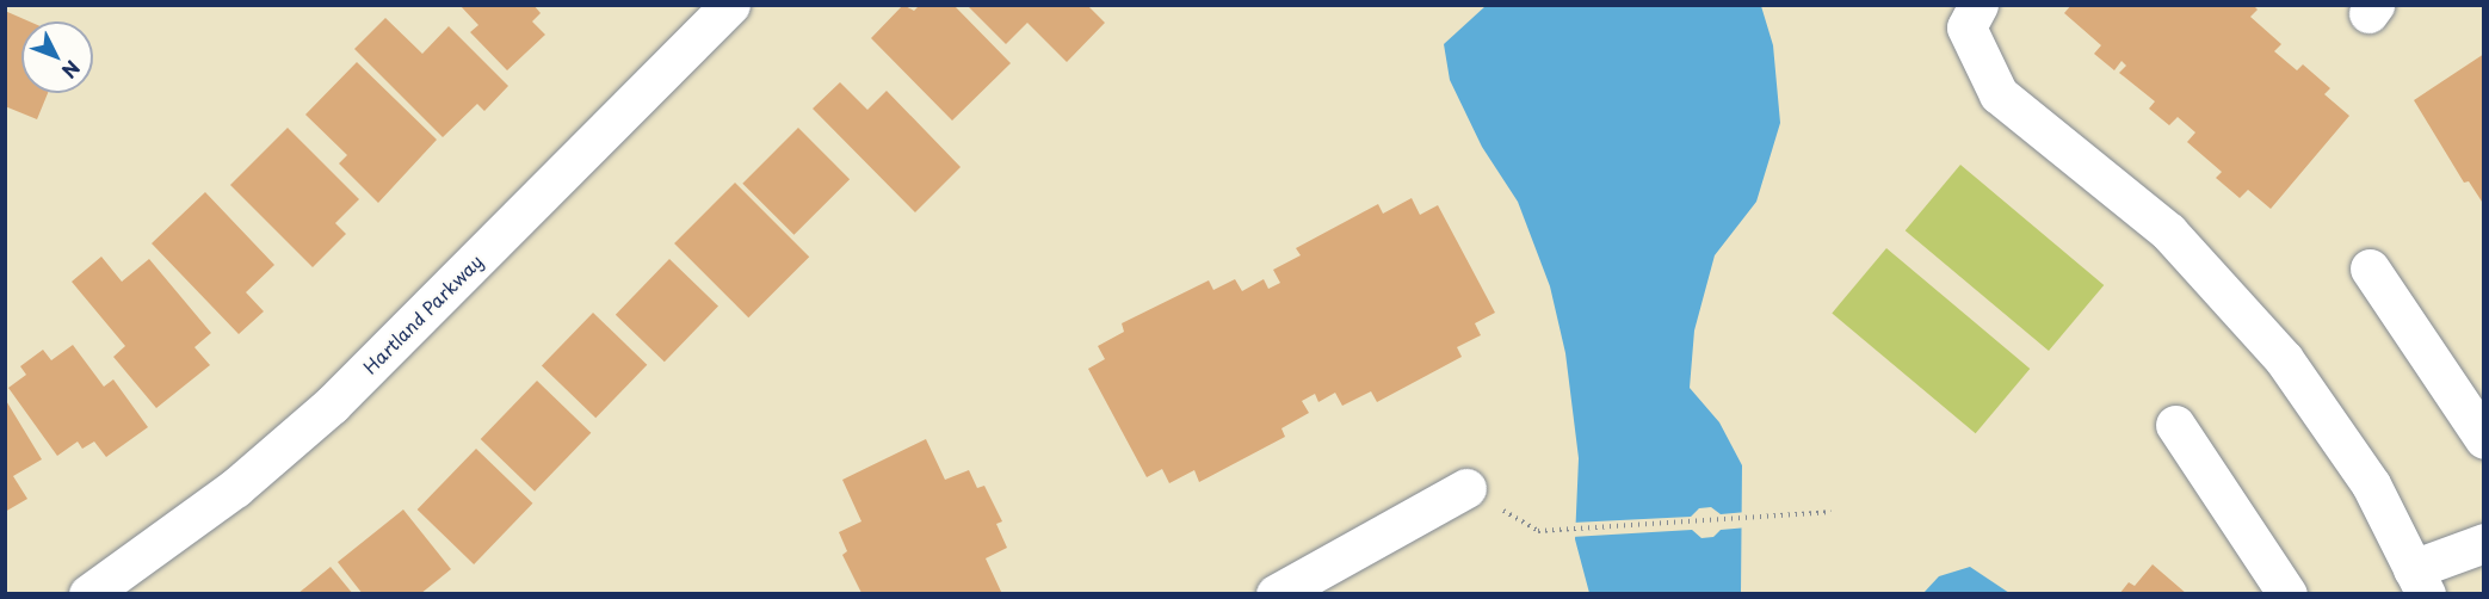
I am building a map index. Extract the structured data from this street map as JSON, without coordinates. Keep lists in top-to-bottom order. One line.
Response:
{"streets":{"street":["Hartland Parkway"]},"north":"bottom right"}
